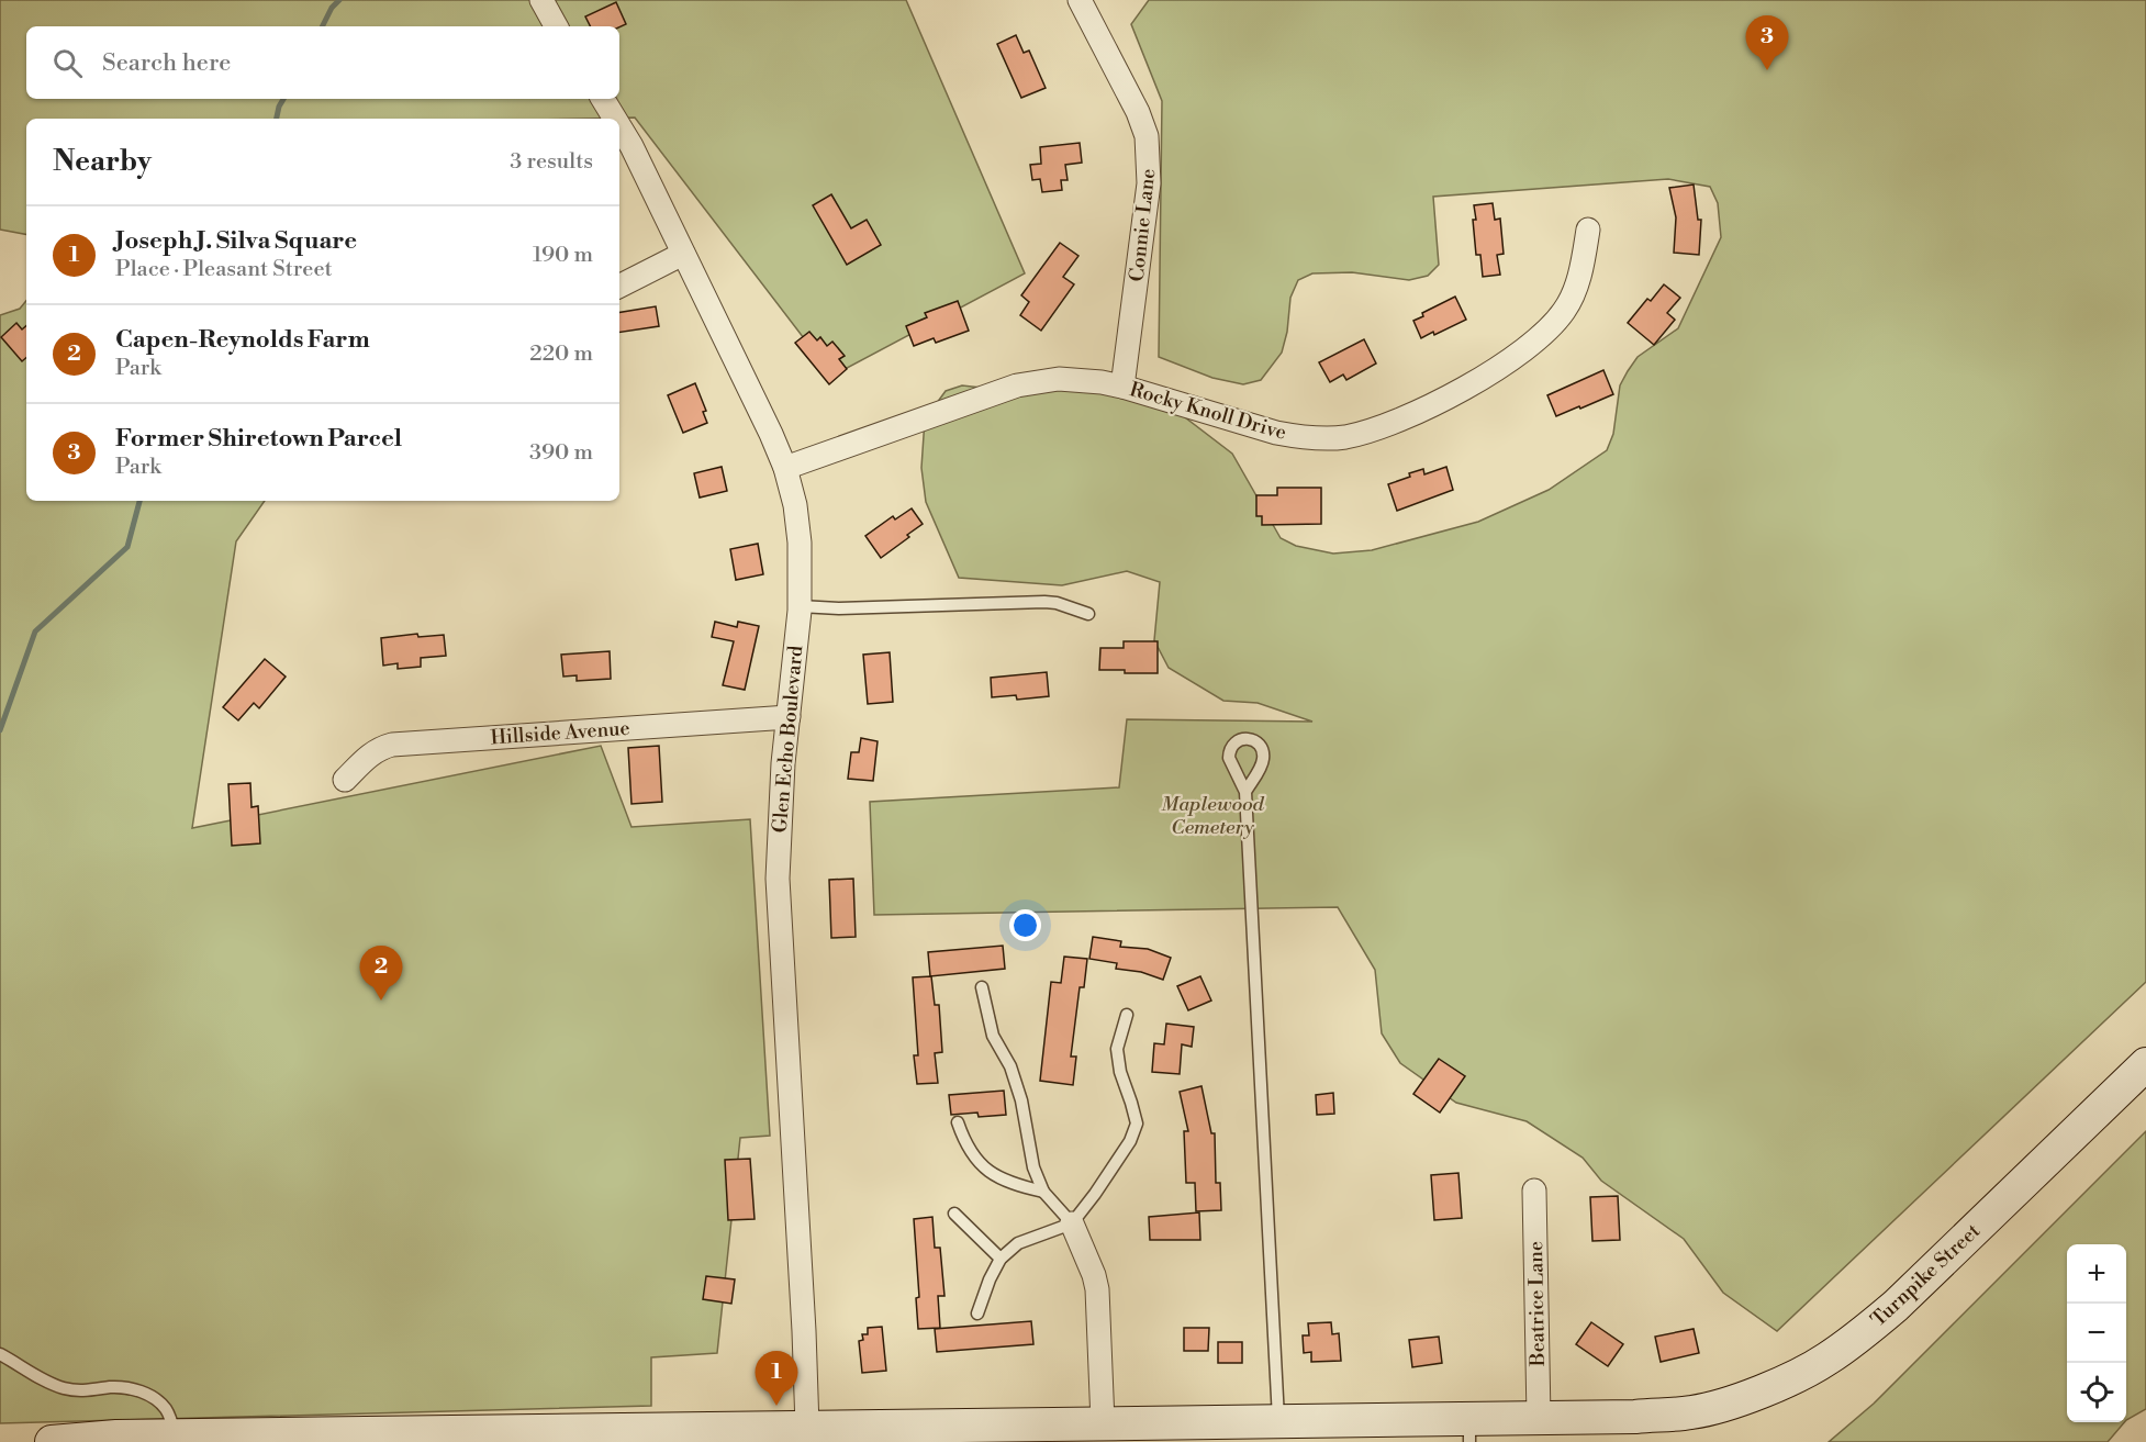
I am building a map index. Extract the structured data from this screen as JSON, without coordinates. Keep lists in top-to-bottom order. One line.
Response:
{"streets":{"main road":["Turnpike Street"],"street":["Connie Lane","Rocky Knoll Drive","Hillside Avenue","Glen Echo Boulevard","Beatrice Lane"]},"crossings":[["Connie Lane","Rocky Knoll Drive"],["Rocky Knoll Drive","Glen Echo Boulevard"],["Hillside Avenue","Glen Echo Boulevard"],["Glen Echo Boulevard","Turnpike Street"],["Turnpike Street","Beatrice Lane"]],"parks":["Maplewood Cemetery"],"page":{"pins":["3","2","1"],"search":"Search here","heading":["Nearby","3 results"],"list":[{"mark":"1","name":"Joseph J. Silva Square","note":"Place · Pleasant Street","value":"190 m"},{"mark":"2","name":"Capen-Reynolds Farm","note":"Park","value":"220 m"},{"mark":"3","name":"Former Shiretown Parcel","note":"Park","value":"390 m"}],"map_buttons":["+","−"]}}
